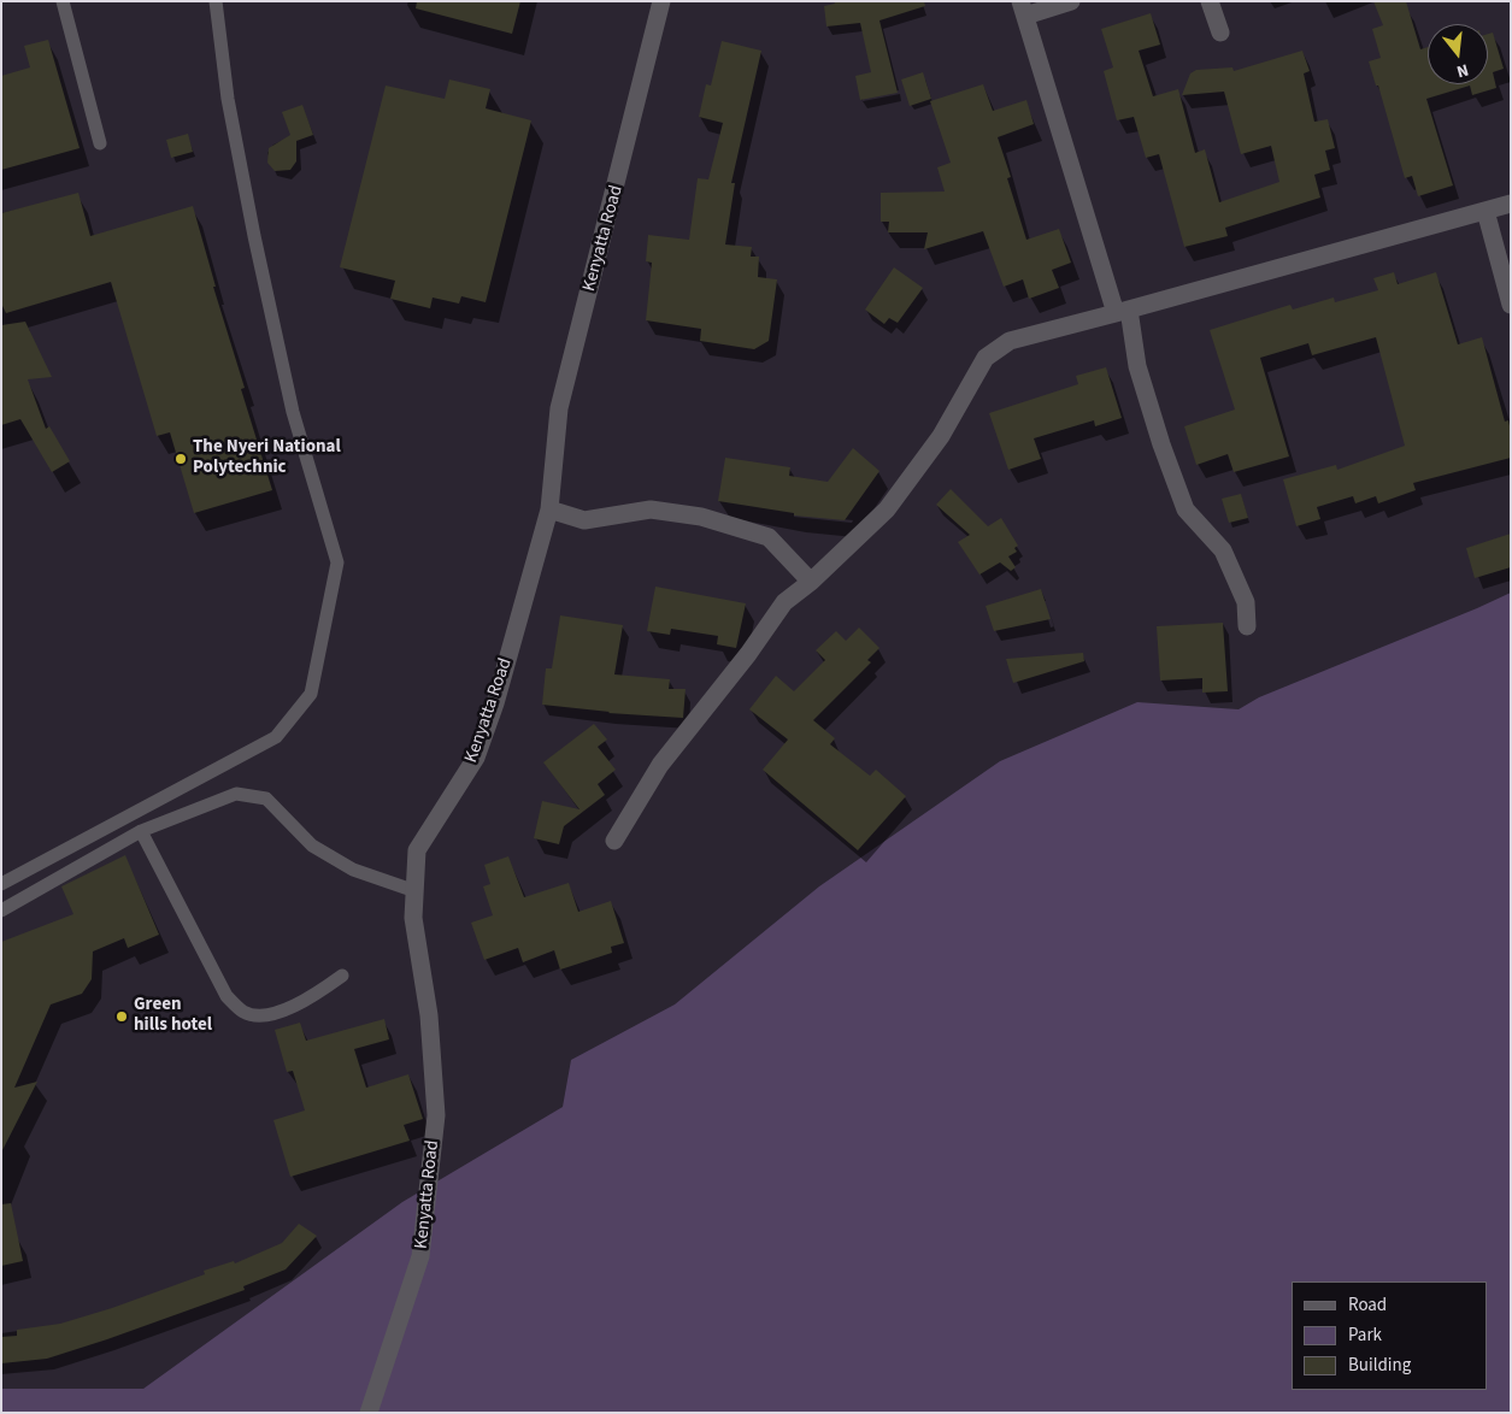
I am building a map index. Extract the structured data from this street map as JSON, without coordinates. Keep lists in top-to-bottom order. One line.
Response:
{"streets":{"street":["Kenyatta Road"]},"places":["The Nyeri National Polytechnic","Green hills hotel"],"legend":["Road","Park","Building"],"north":"bottom"}
